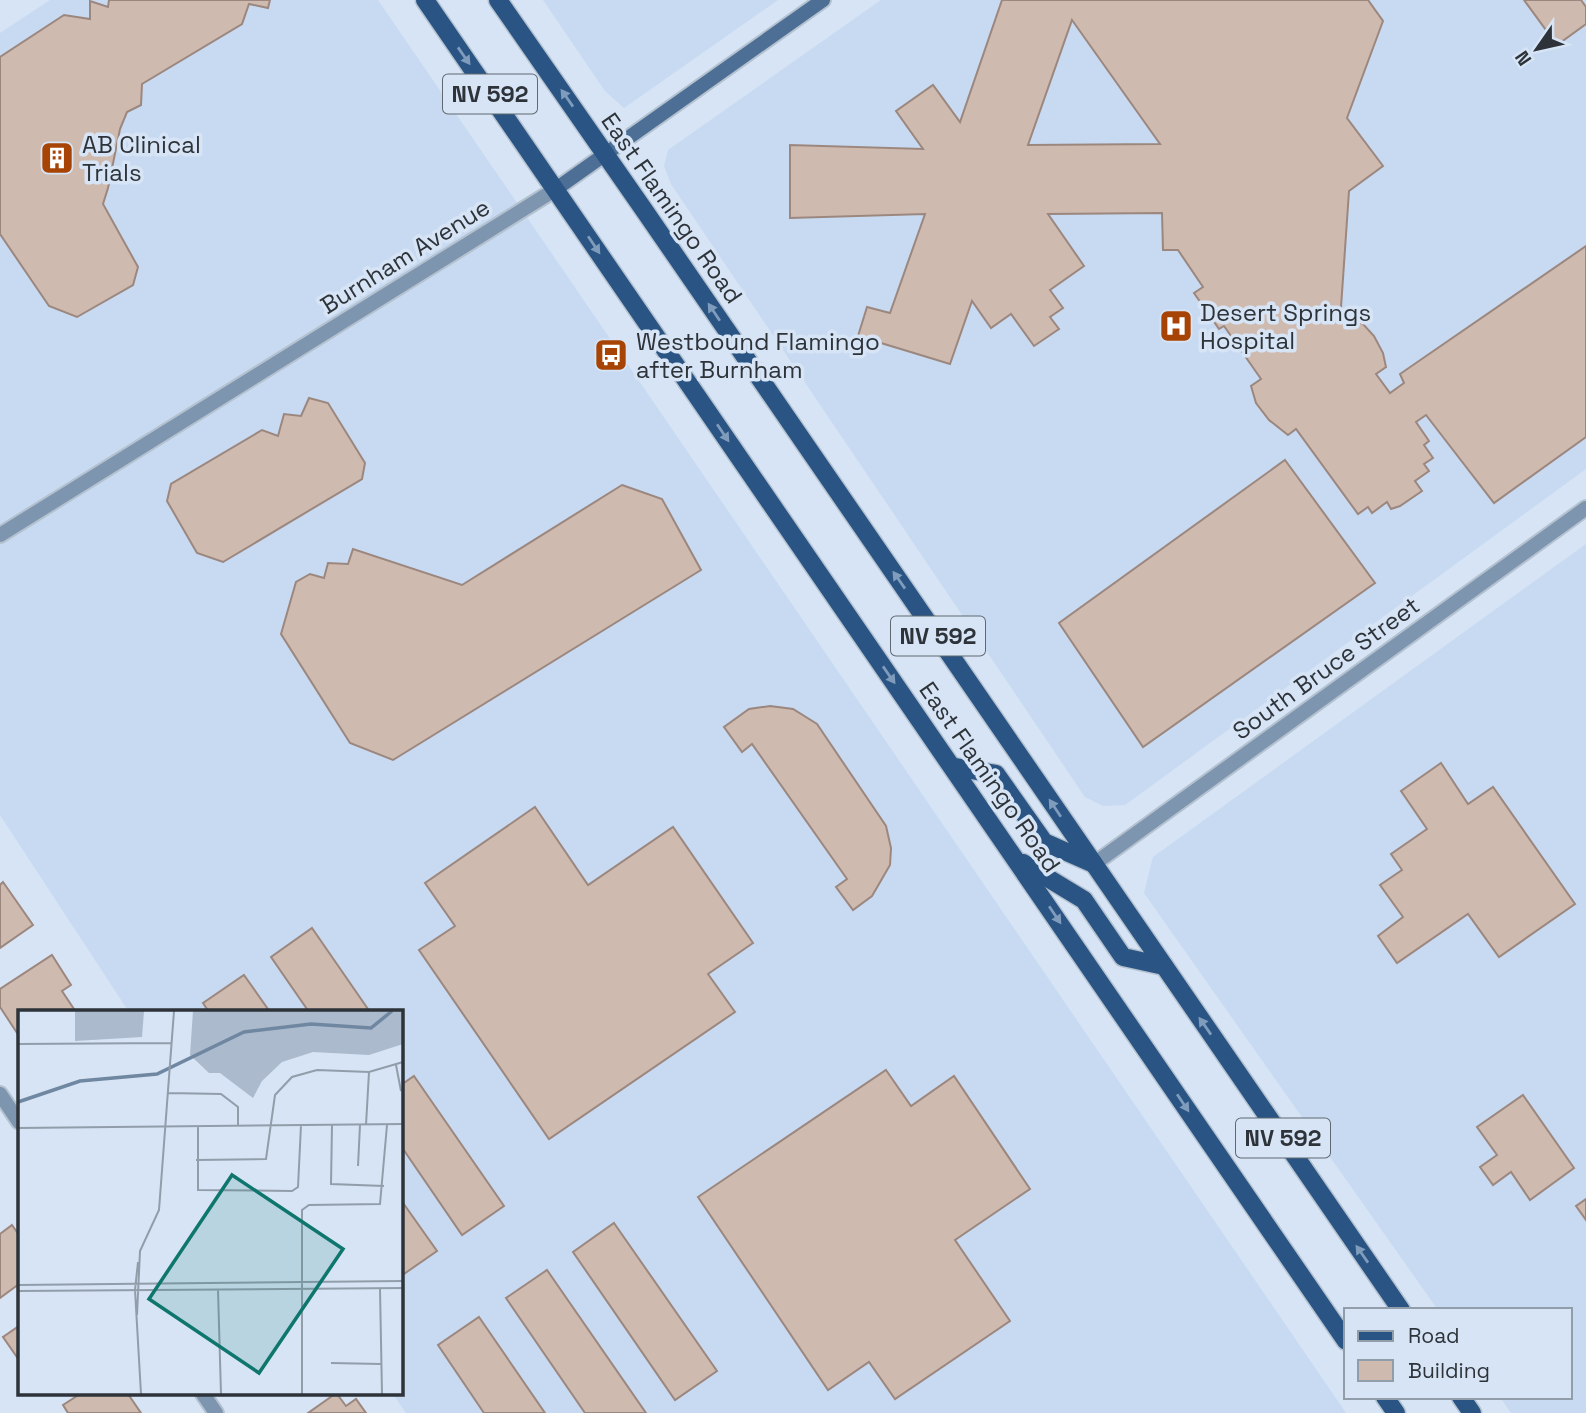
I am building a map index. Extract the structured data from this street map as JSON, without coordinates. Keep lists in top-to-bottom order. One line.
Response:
{"streets":{"main road":["NV 592","East Flamingo Road"],"street":["Burnham Avenue","South Bruce Street"]},"crossings":[["East Flamingo Road","Burnham Avenue"],["East Flamingo Road","South Bruce Street"]],"places":{"building":["AB Clinical Trials"],"hospital":["Desert Springs Hospital"],"bus stop":["Westbound Flamingo after Burnham"]},"legend":["Road","Building"],"north":"bottom left"}
